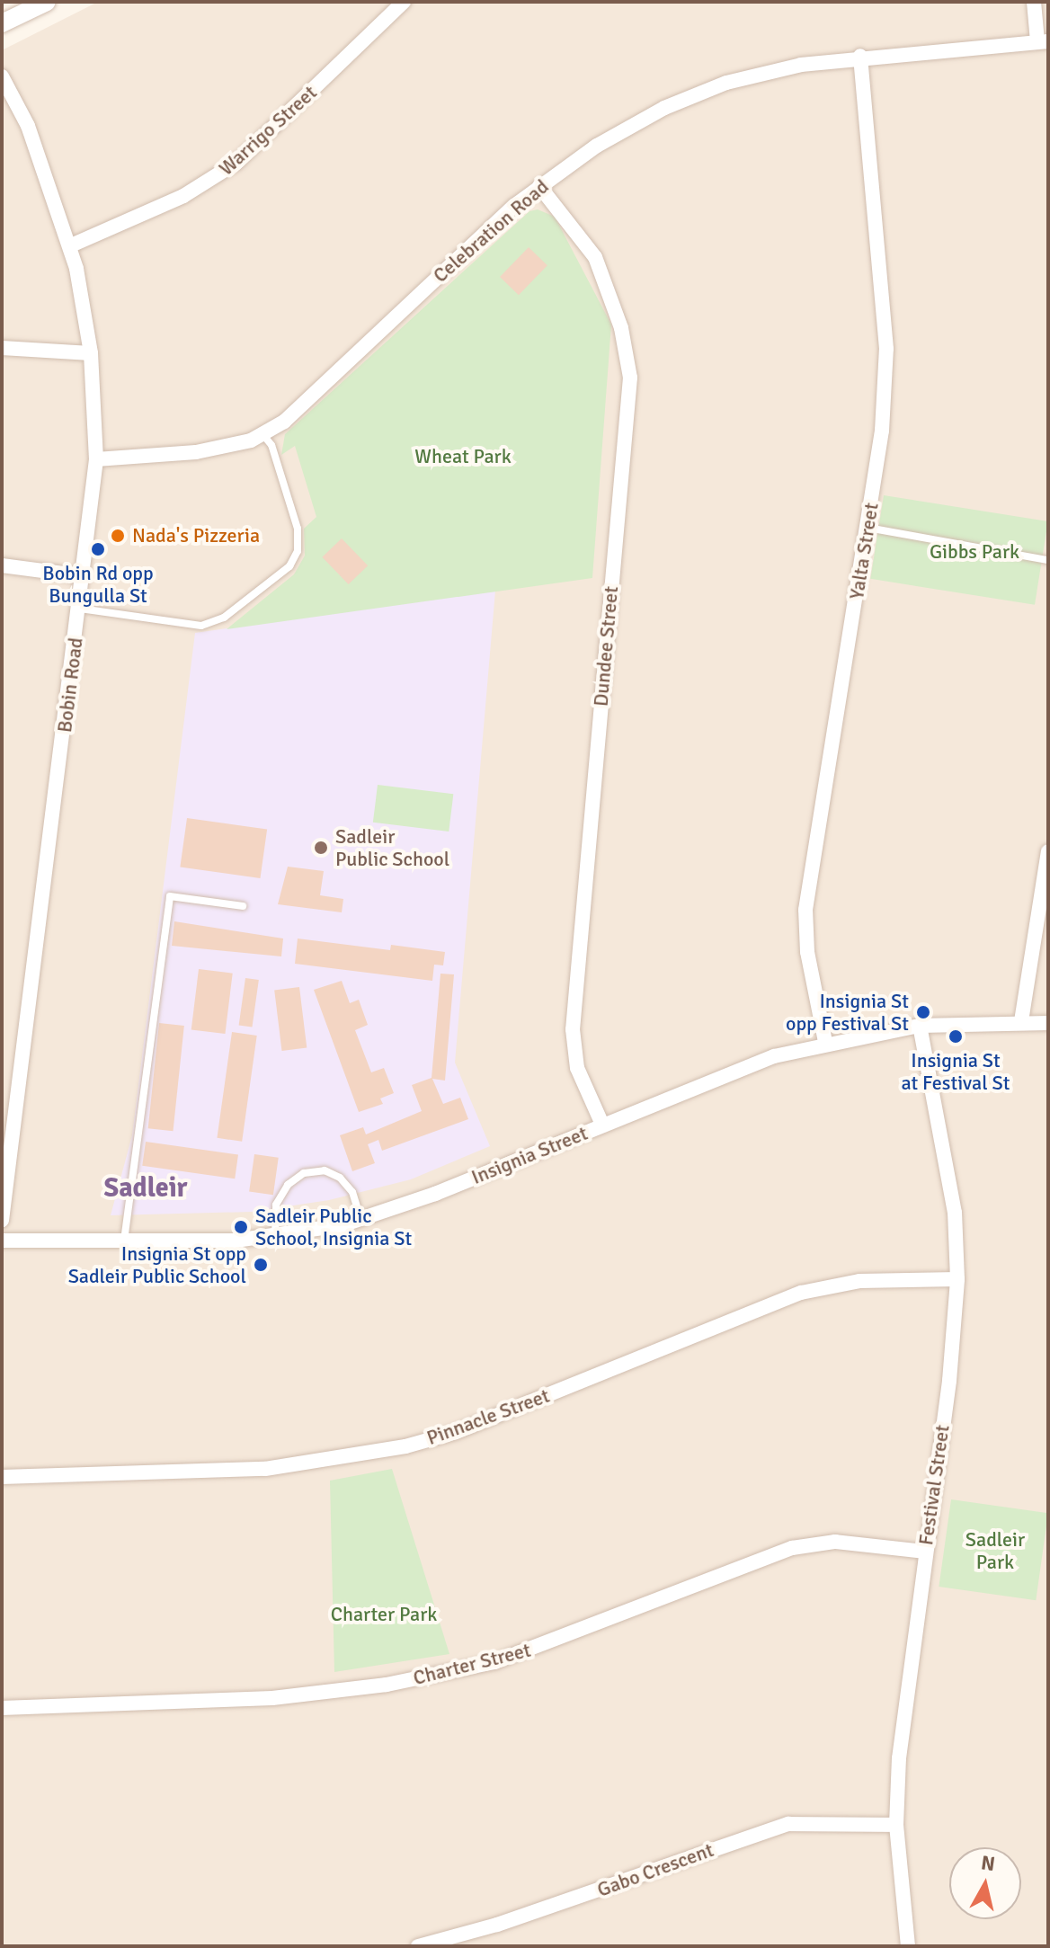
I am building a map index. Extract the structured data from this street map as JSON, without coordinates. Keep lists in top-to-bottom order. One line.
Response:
{"streets":{"street":["Warrigo Street","Celebration Road","Yalta Street","Dundee Street","Bobin Road","Insignia Street","Pinnacle Street","Festival Street","Charter Street","Gabo Crescent"]},"crossings":[["Warrigo Street","Bobin Road"],["Celebration Road","Yalta Street"],["Celebration Road","Dundee Street"],["Celebration Road","Bobin Road"],["Yalta Street","Insignia Street"],["Dundee Street","Insignia Street"],["Insignia Street","Festival Street"],["Pinnacle Street","Festival Street"],["Festival Street","Charter Street"],["Festival Street","Gabo Crescent"]],"districts":["Sadleir"],"parks":["Wheat Park","Gibbs Park","Sadleir Park","Charter Park"],"places":["Nada's Pizzeria","Bobin Rd opp Bungulla St","Sadleir Public School","Insignia St opp Festival St","Insignia St at Festival St","Sadleir Public School, Insignia St","Insignia St opp Sadleir Public School"],"north":"top"}
